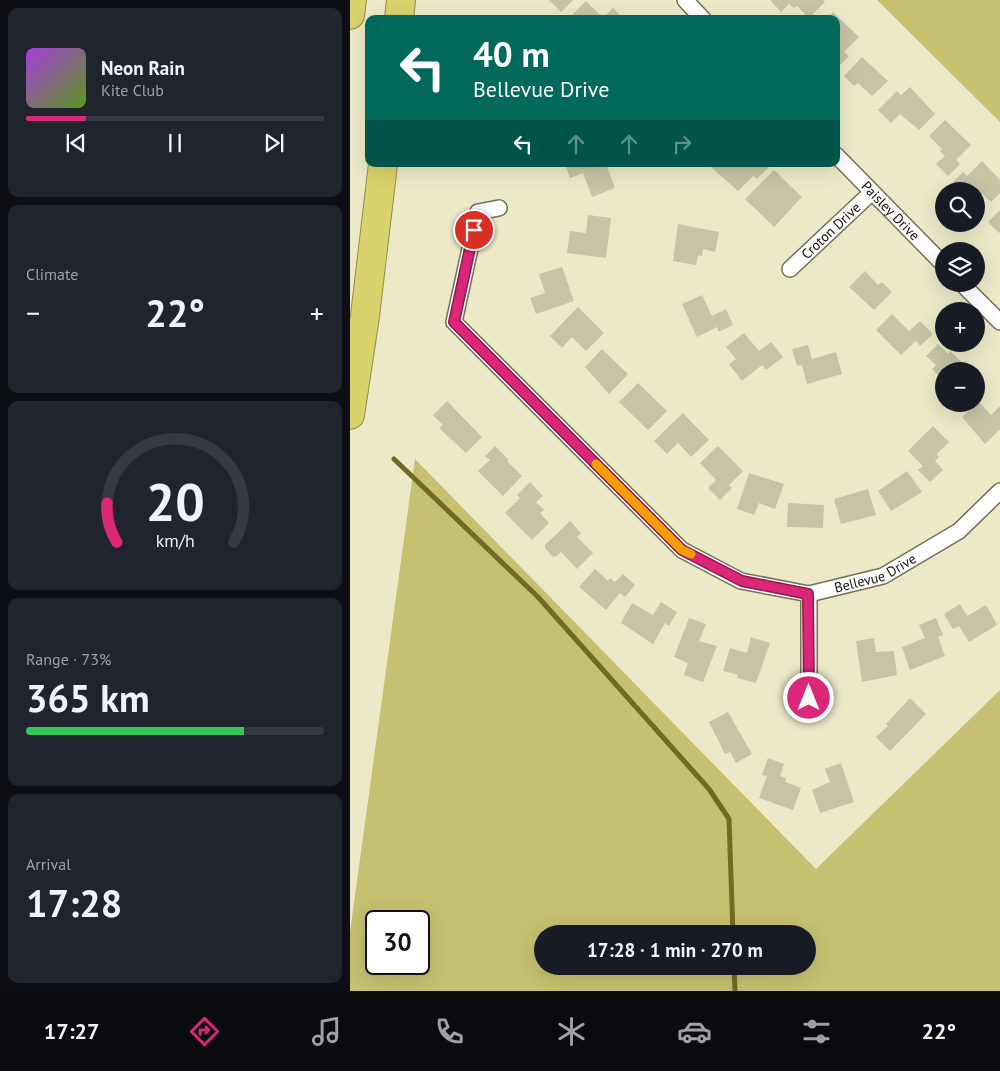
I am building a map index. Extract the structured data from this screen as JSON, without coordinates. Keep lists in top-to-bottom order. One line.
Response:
{"streets":{"street":["Paisley Drive","Croton Drive","Bellevue Drive"]},"crossings":[["Paisley Drive","Croton Drive"]],"page":{"turn":["40 m","Bellevue Drive"],"song":["Neon Rain","Kite Club"],"map_buttons":["+","−"],"tile":["Climate",["Range · 73%","365 km"],["Arrival","17:28"]],"heat":["−","22°","+"],"limit":"30","trip":"17:28 · 1 min · 270 m","tabs":["17:27","22°"],"gauge":["20","km/h"]}}
